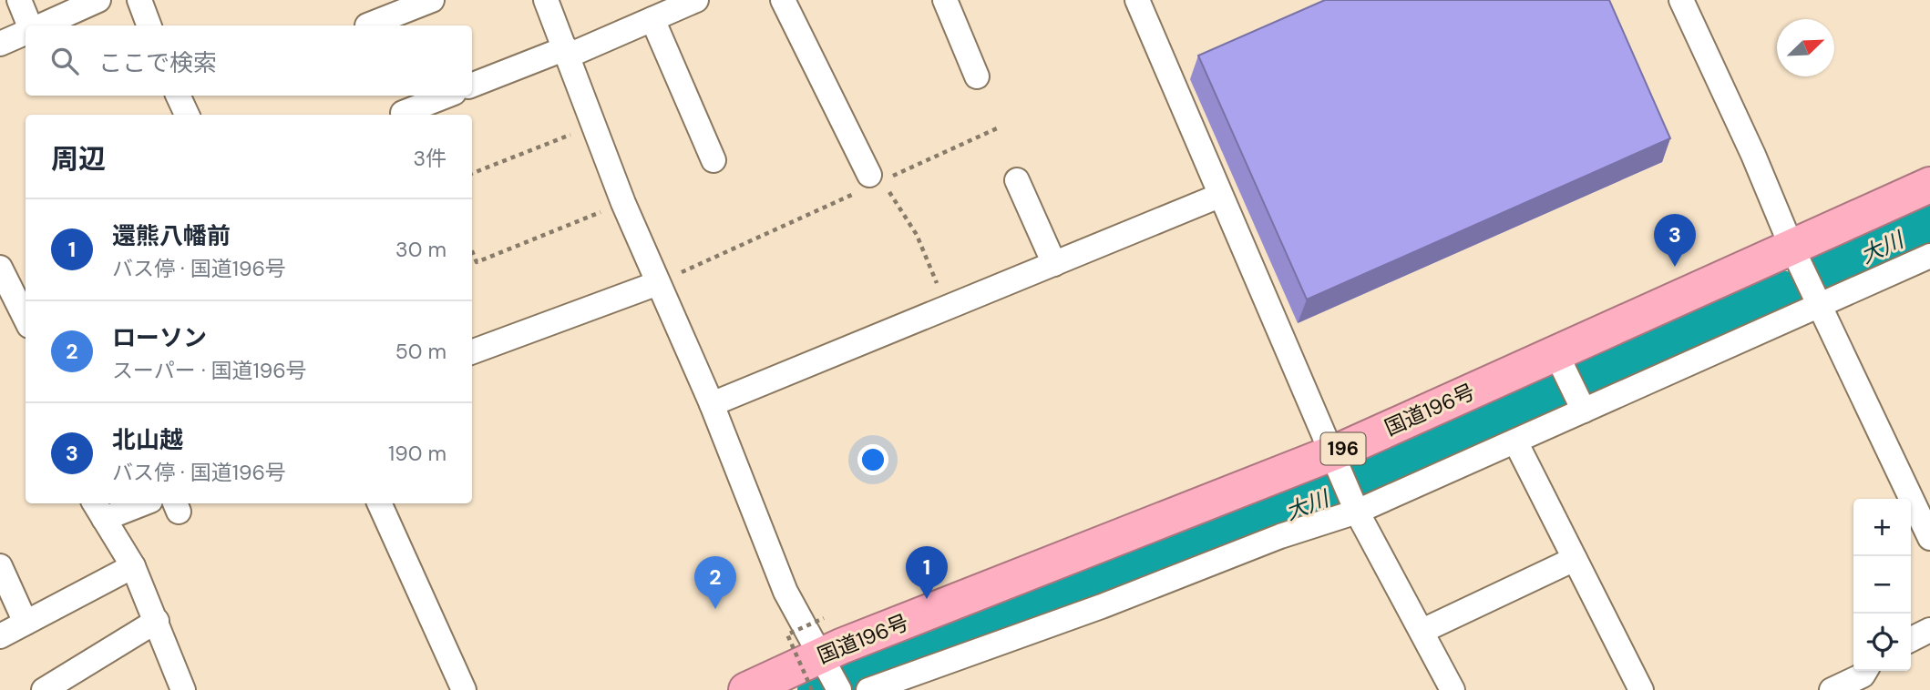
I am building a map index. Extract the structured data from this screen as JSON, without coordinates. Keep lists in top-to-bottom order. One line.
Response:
{"streets":{"highway":["国道196号","196"]},"water":["大川"],"north":"top right","page":{"search":"ここで検索","heading":["周辺","3件"],"list":[{"mark":"1","name":"還熊八幡前","note":"バス停 · 国道196号","value":"30 m"},{"mark":"2","name":"ローソン","note":"スーパー · 国道196号","value":"50 m"},{"mark":"3","name":"北山越","note":"バス停 · 国道196号","value":"190 m"}],"pins":["3","1","2"],"map_buttons":["+","−"]}}
